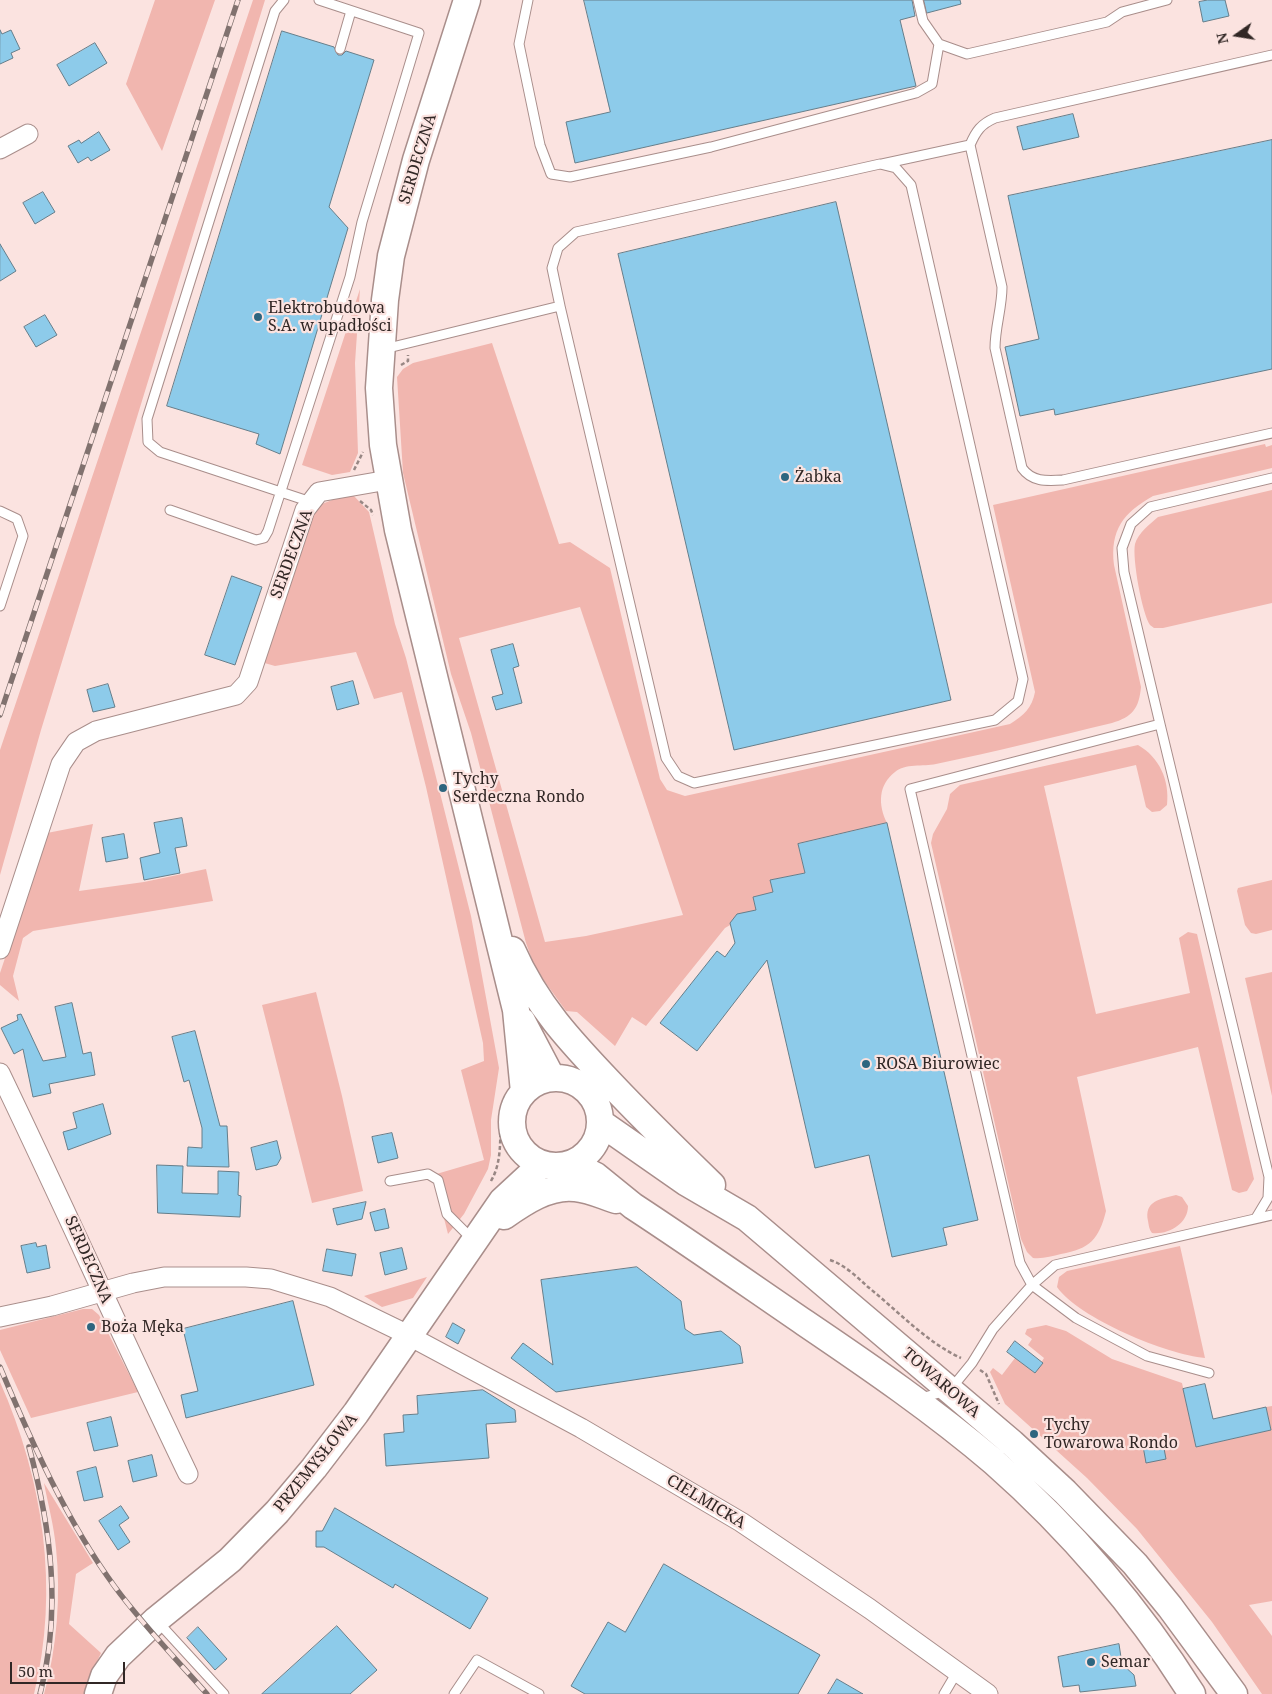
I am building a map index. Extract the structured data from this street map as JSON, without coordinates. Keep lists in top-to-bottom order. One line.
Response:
{"streets":{"street":["SERDECZNA","TOWAROWA","PRZEMYSŁOWA","CIELMICKA"]},"crossings":[["SERDECZNA","CIELMICKA"],["TOWAROWA","PRZEMYSŁOWA"],["PRZEMYSŁOWA","CIELMICKA"]],"places":["Elektrobudowa S.A. w upadłości","Żabka","Tychy Serdeczna Rondo","ROSA Biurowiec","Boża Męka","Tychy Towarowa Rondo","Semar"],"scale_bar":"50 m","north":"left"}
